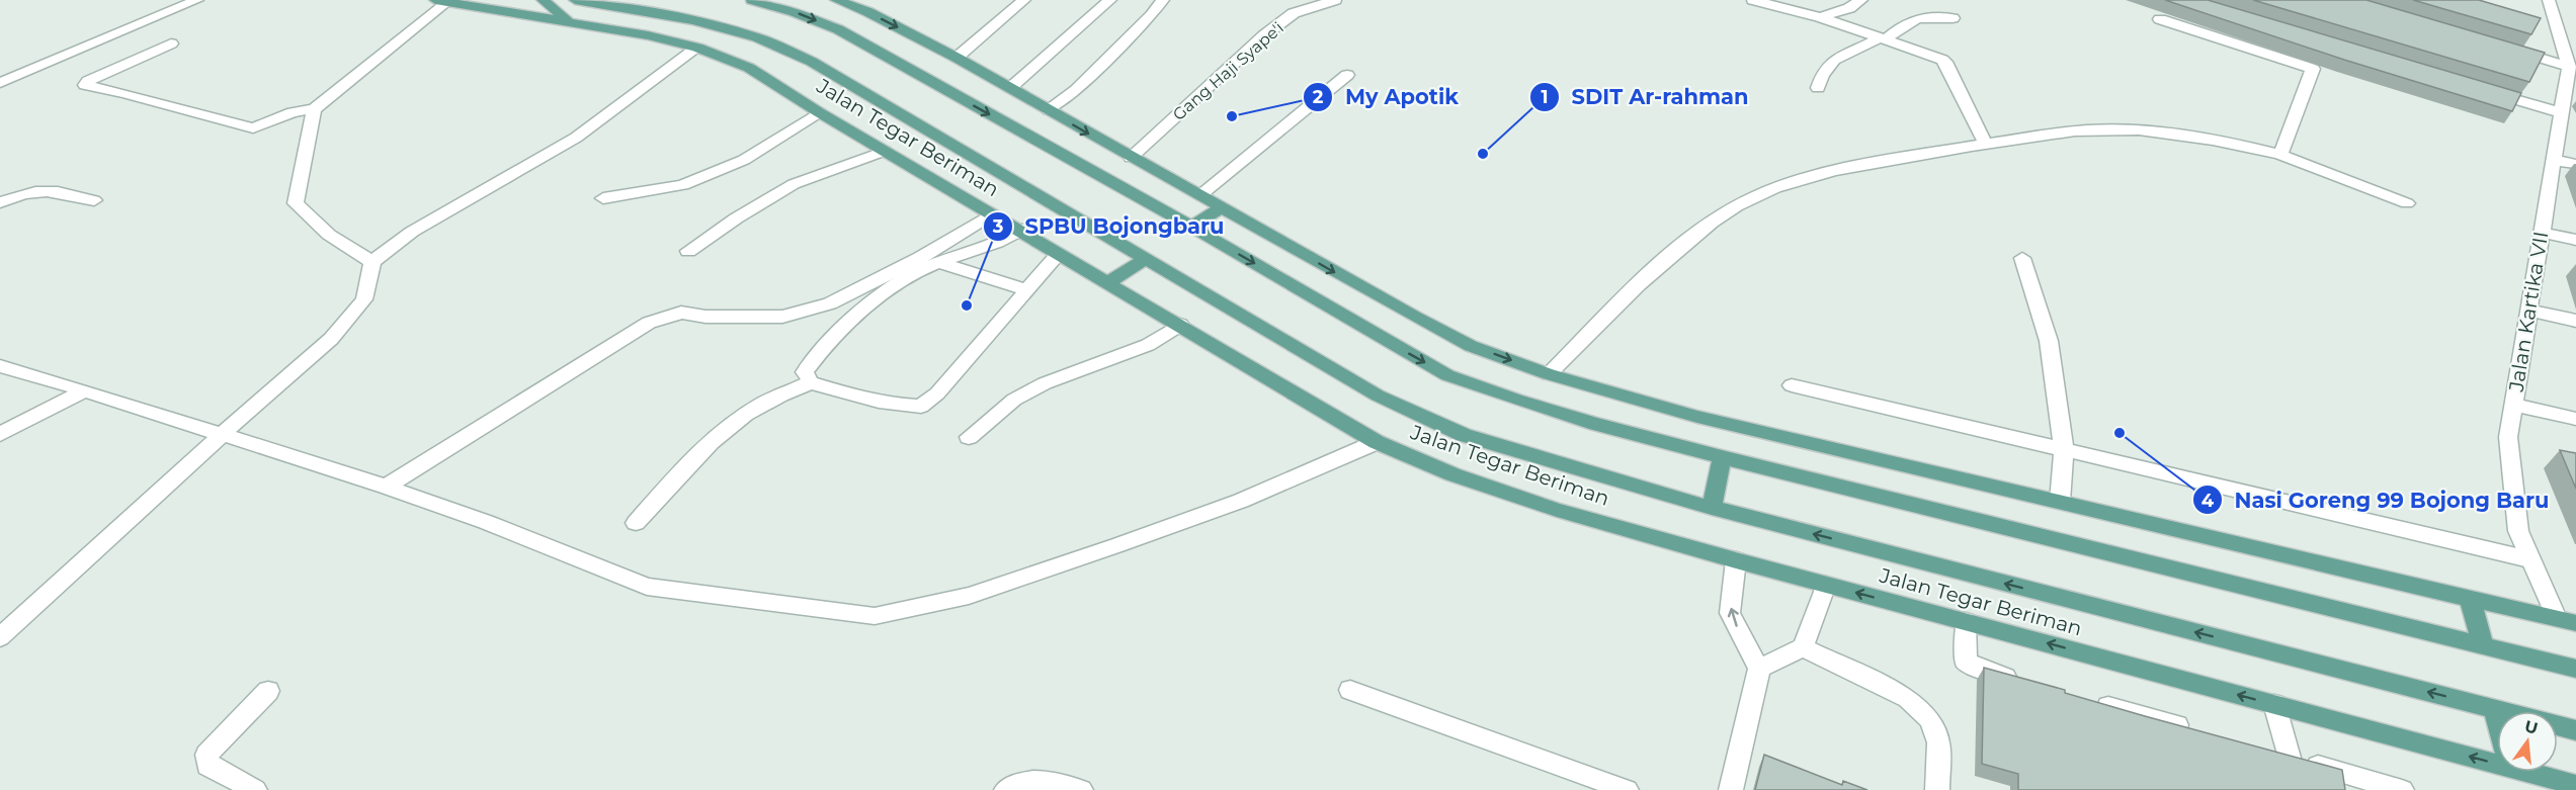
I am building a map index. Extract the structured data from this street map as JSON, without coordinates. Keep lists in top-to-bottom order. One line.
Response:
{"streets":{"main road":["Jalan Tegar Beriman"],"street":["Gang Haji Syape'i","Jalan Kartika VII"]},"places":["My Apotik","SDIT Ar-rahman","SPBU Bojongbaru","Nasi Goreng 99 Bojong Baru"],"north":"top"}
